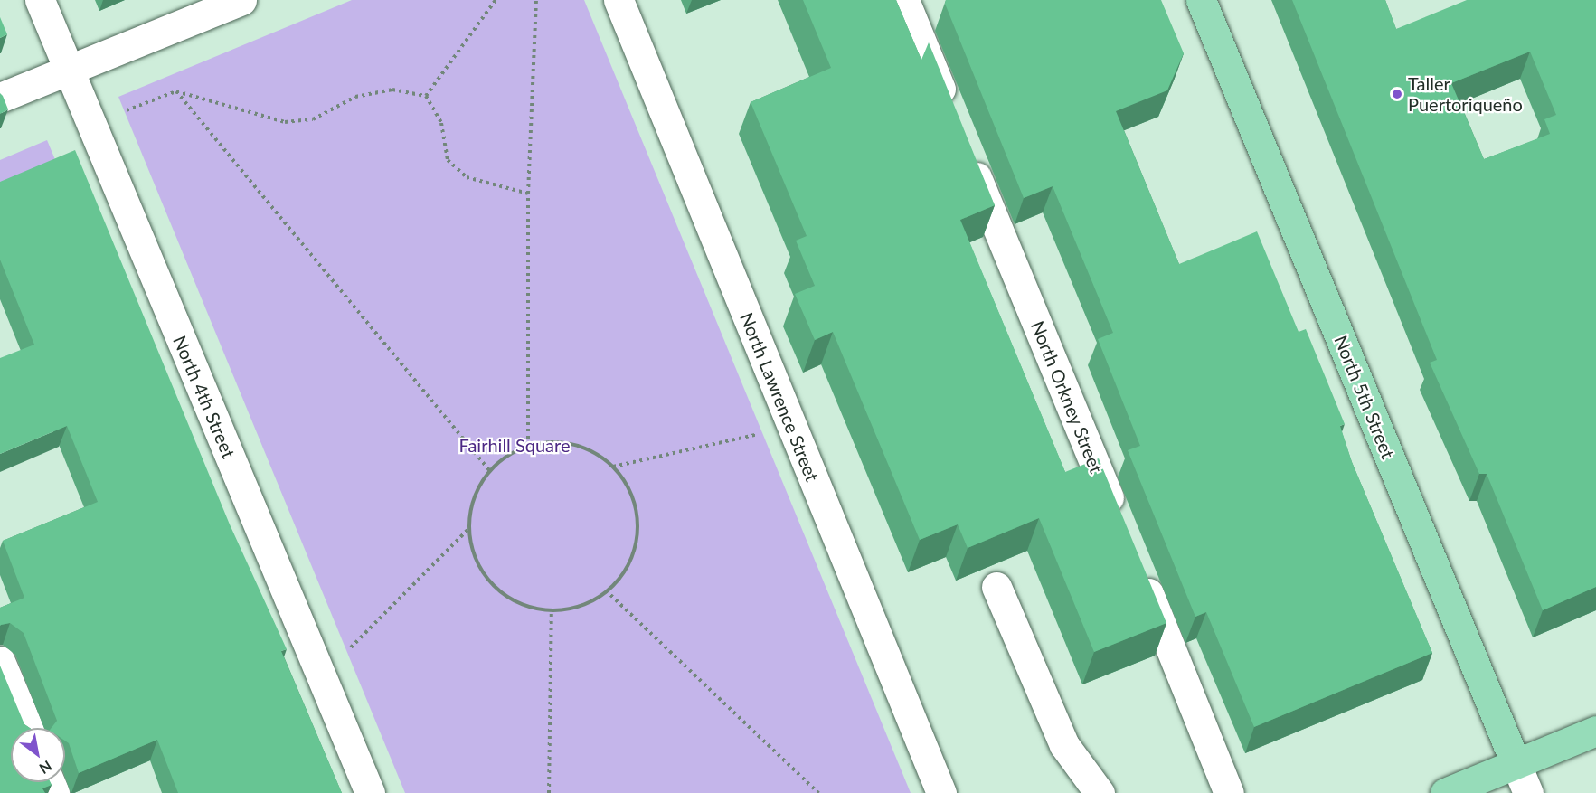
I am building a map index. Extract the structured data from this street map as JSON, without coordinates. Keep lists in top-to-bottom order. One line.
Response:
{"streets":{"main road":["North 5th Street"],"street":["North 4th Street","North Lawrence Street","North Orkney Street"]},"parks":["Fairhill Square"],"places":["Taller Puertoriqueño"],"north":"bottom right"}
